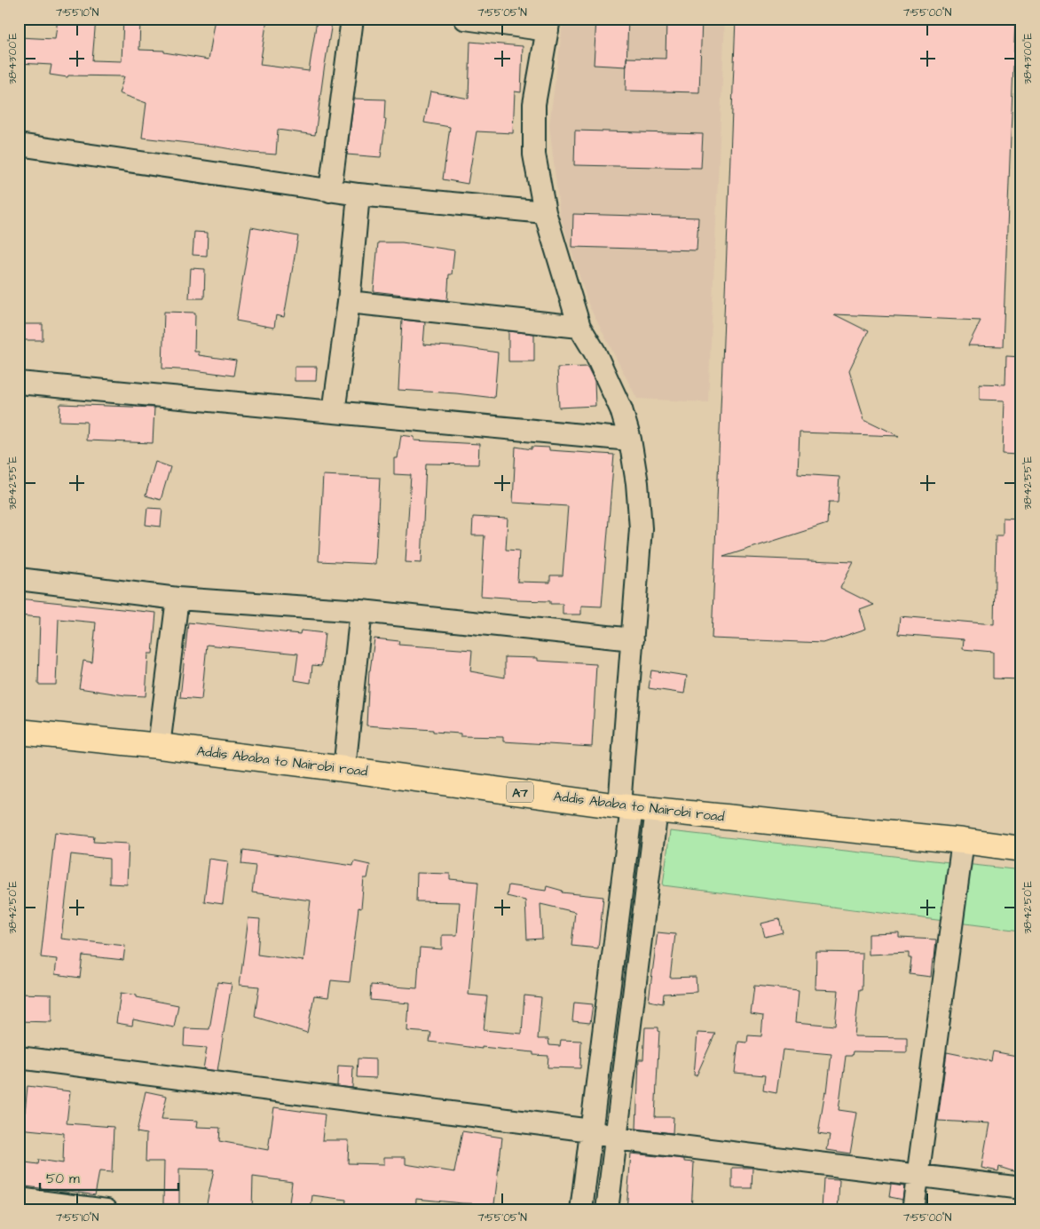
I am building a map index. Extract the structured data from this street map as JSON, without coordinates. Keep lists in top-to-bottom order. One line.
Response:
{"streets":{"highway":["Addis Ababa to Nairobi road","A7"]},"scale_bar":"50 m","coordinates":["7°55'10\"N","7°55'05\"N","7°55'00\"N","38°43'00\"E","38°42'55\"E","38°42'50\"E"]}
